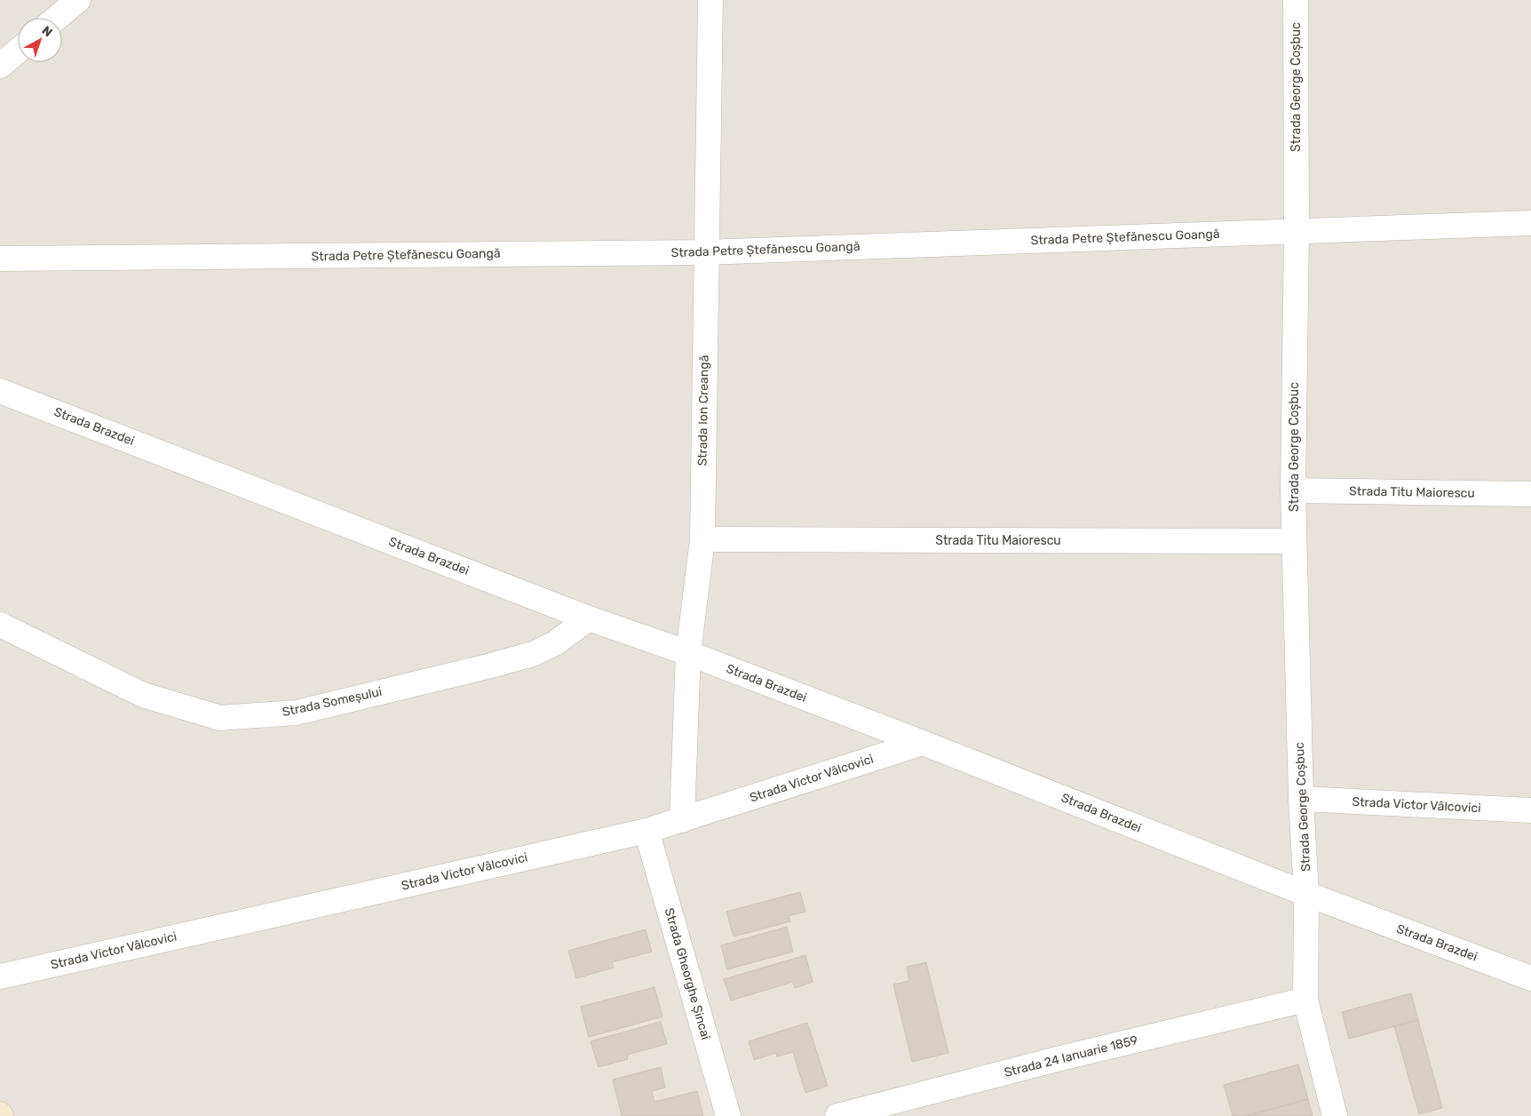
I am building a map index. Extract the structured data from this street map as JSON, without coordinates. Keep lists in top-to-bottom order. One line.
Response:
{"streets":{"street":["Strada George Coșbuc","Strada Petre Ștefănescu Goangă","Strada Ion Creangă","Strada Brazdei","Strada Titu Maiorescu","Strada Someșului","Strada Victor Vâlcovici","Strada Gheorghe Șincai","Strada 24 Ianuarie 1859"]},"crossings":[["Strada George Coșbuc","Strada Petre Ștefănescu Goangă"],["Strada George Coșbuc","Strada Brazdei"],["Strada George Coșbuc","Strada Titu Maiorescu"],["Strada George Coșbuc","Strada Victor Vâlcovici"],["Strada George Coșbuc","Strada 24 Ianuarie 1859"],["Strada Petre Ștefănescu Goangă","Strada Ion Creangă"],["Strada Ion Creangă","Strada Brazdei"],["Strada Ion Creangă","Strada Titu Maiorescu"],["Strada Ion Creangă","Strada Victor Vâlcovici"],["Strada Brazdei","Strada Someșului"],["Strada Brazdei","Strada Victor Vâlcovici"],["Strada Victor Vâlcovici","Strada Gheorghe Șincai"]],"north":"top right"}
